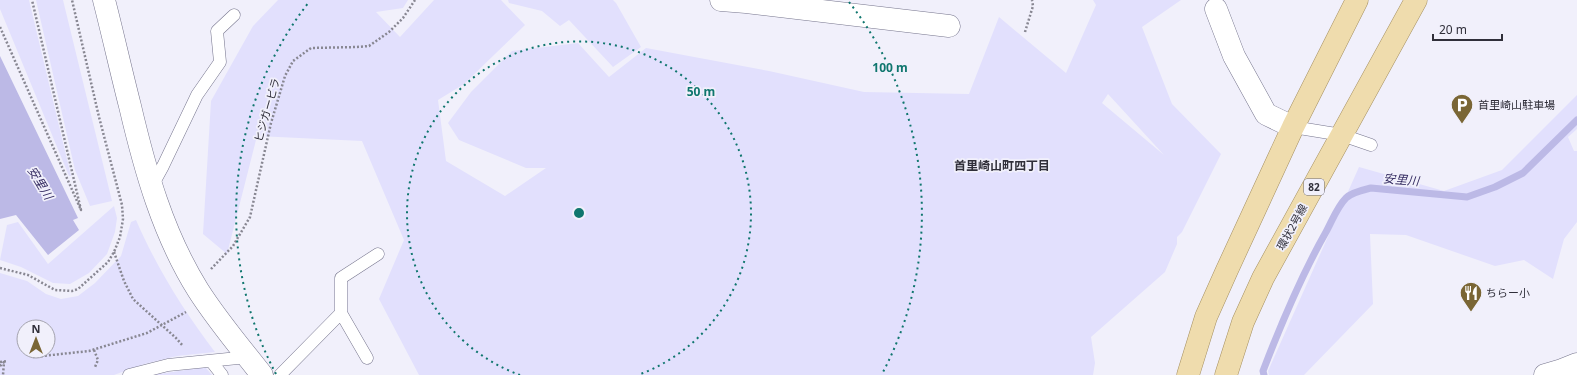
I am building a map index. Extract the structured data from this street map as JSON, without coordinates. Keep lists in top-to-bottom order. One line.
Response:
{"streets":{"main road":["82","環状2号線"],"path":["ヒジガービラ"]},"districts":["首里崎山町四丁目"],"water":["安里川"],"places":{"parking":["首里崎山駐車場"],"restaurant":["ちらー小"]},"scale_bar":"20 m","north":"top","rings":["100 m","50 m"]}
